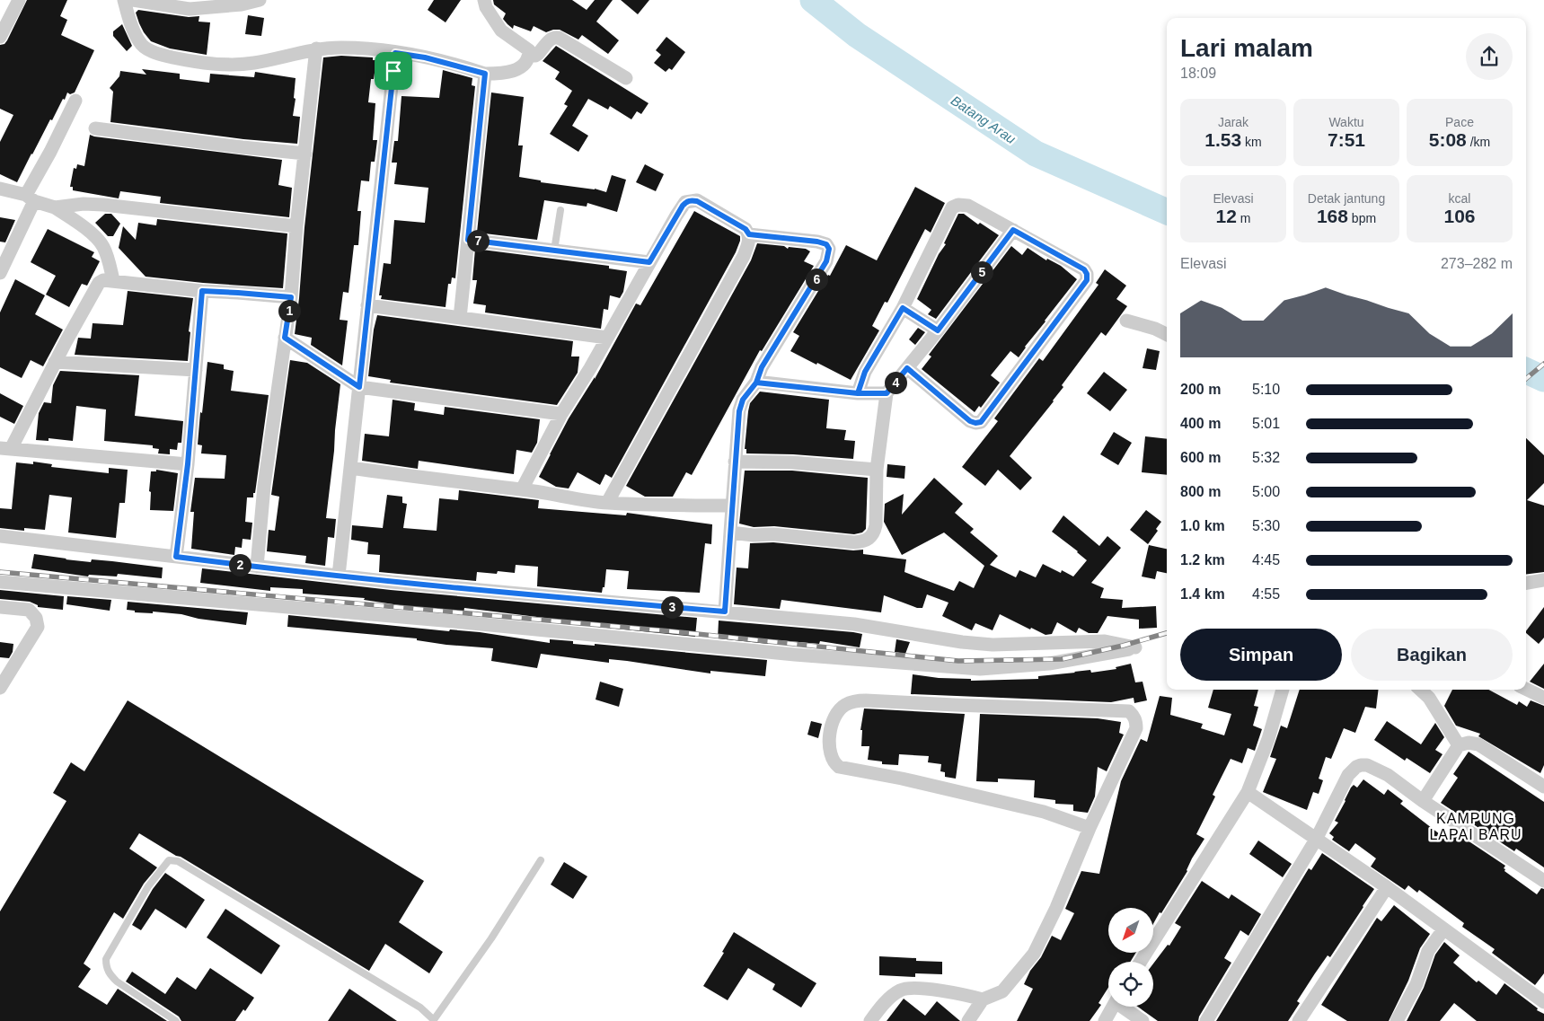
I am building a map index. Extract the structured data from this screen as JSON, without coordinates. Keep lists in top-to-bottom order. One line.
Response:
{"districts":["KAMPUNG LAPAI BARU"],"water":["Batang Arau"],"north":"bottom left","page":{"heading":["Lari malam","18:09"],"stats":[["Jarak","1.53 km"],["Waktu","7:51"],["Pace","5:08 /km"],["Elevasi","12 m"],["Detak jantung","168 bpm"],["kcal","106"]],"pins":["7","5","6","1","4","2","3"],"chart":["Elevasi","273–282 m"],"list":[{"name":"200 m","note":"5:10"},{"name":"400 m","note":"5:01"},{"name":"600 m","note":"5:32"},{"name":"800 m","note":"5:00"},{"name":"1.0 km","note":"5:30"},{"name":"1.2 km","note":"4:45"},{"name":"1.4 km","note":"4:55"}],"buttons":["Simpan","Bagikan"]}}
